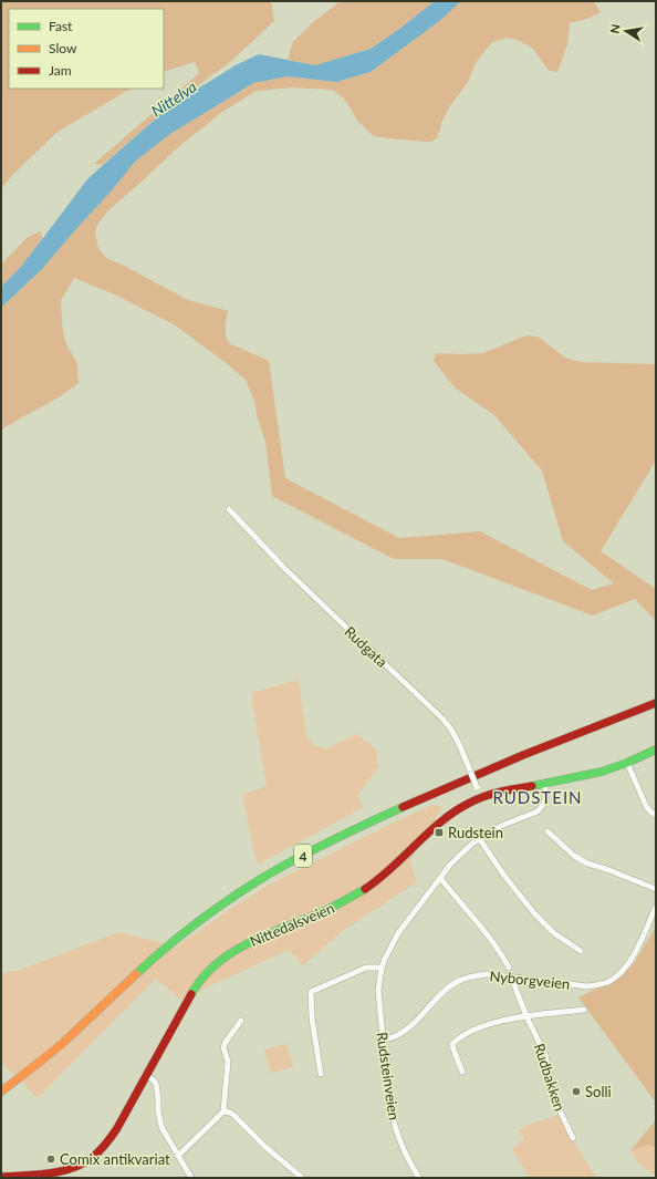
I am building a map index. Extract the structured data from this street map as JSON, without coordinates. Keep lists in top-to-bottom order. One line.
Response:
{"streets":{"main road":["4","Nittedalsveien"],"street":["Rudgata","Nyborgveien","Rudsteinveien","Rudbakken"]},"crossings":[["Rudgata","Nittedalsveien"],["Nittedalsveien","Rudsteinveien"],["Nyborgveien","Rudsteinveien"],["Nyborgveien","Rudbakken"]],"districts":["RUDSTEIN"],"water":["Nittelva"],"places":{"transit":["Rudstein"],"other":["Solli","Comix antikvariat"]},"legend":["Fast","Slow","Jam"],"north":"left"}
